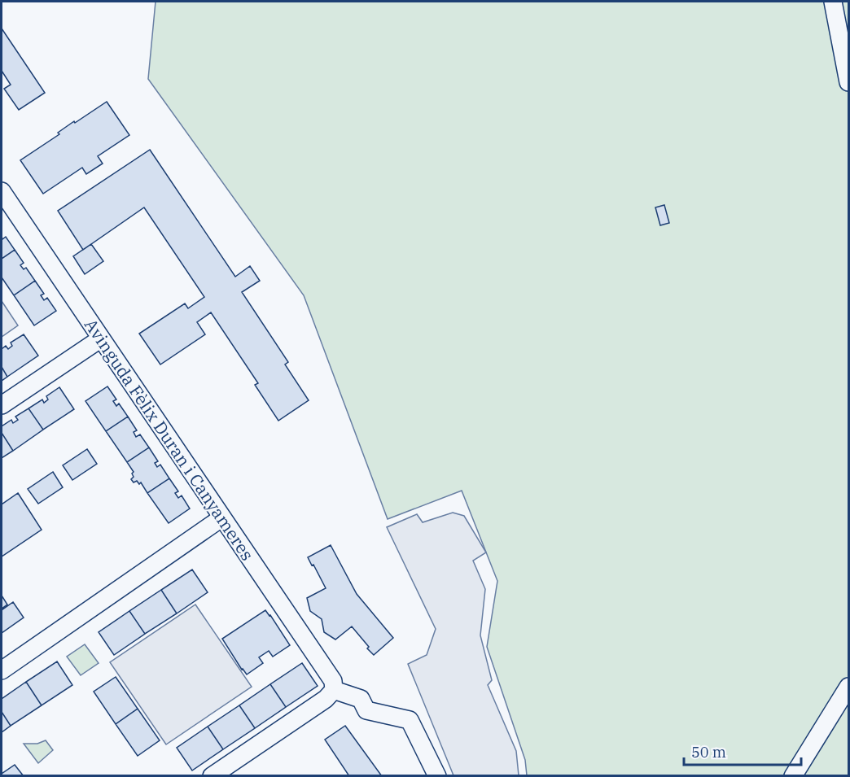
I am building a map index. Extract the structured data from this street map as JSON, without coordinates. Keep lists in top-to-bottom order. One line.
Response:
{"streets":{"street":["Avinguda Fèlix Duran i Canyameres"]},"scale_bar":"50 m"}
